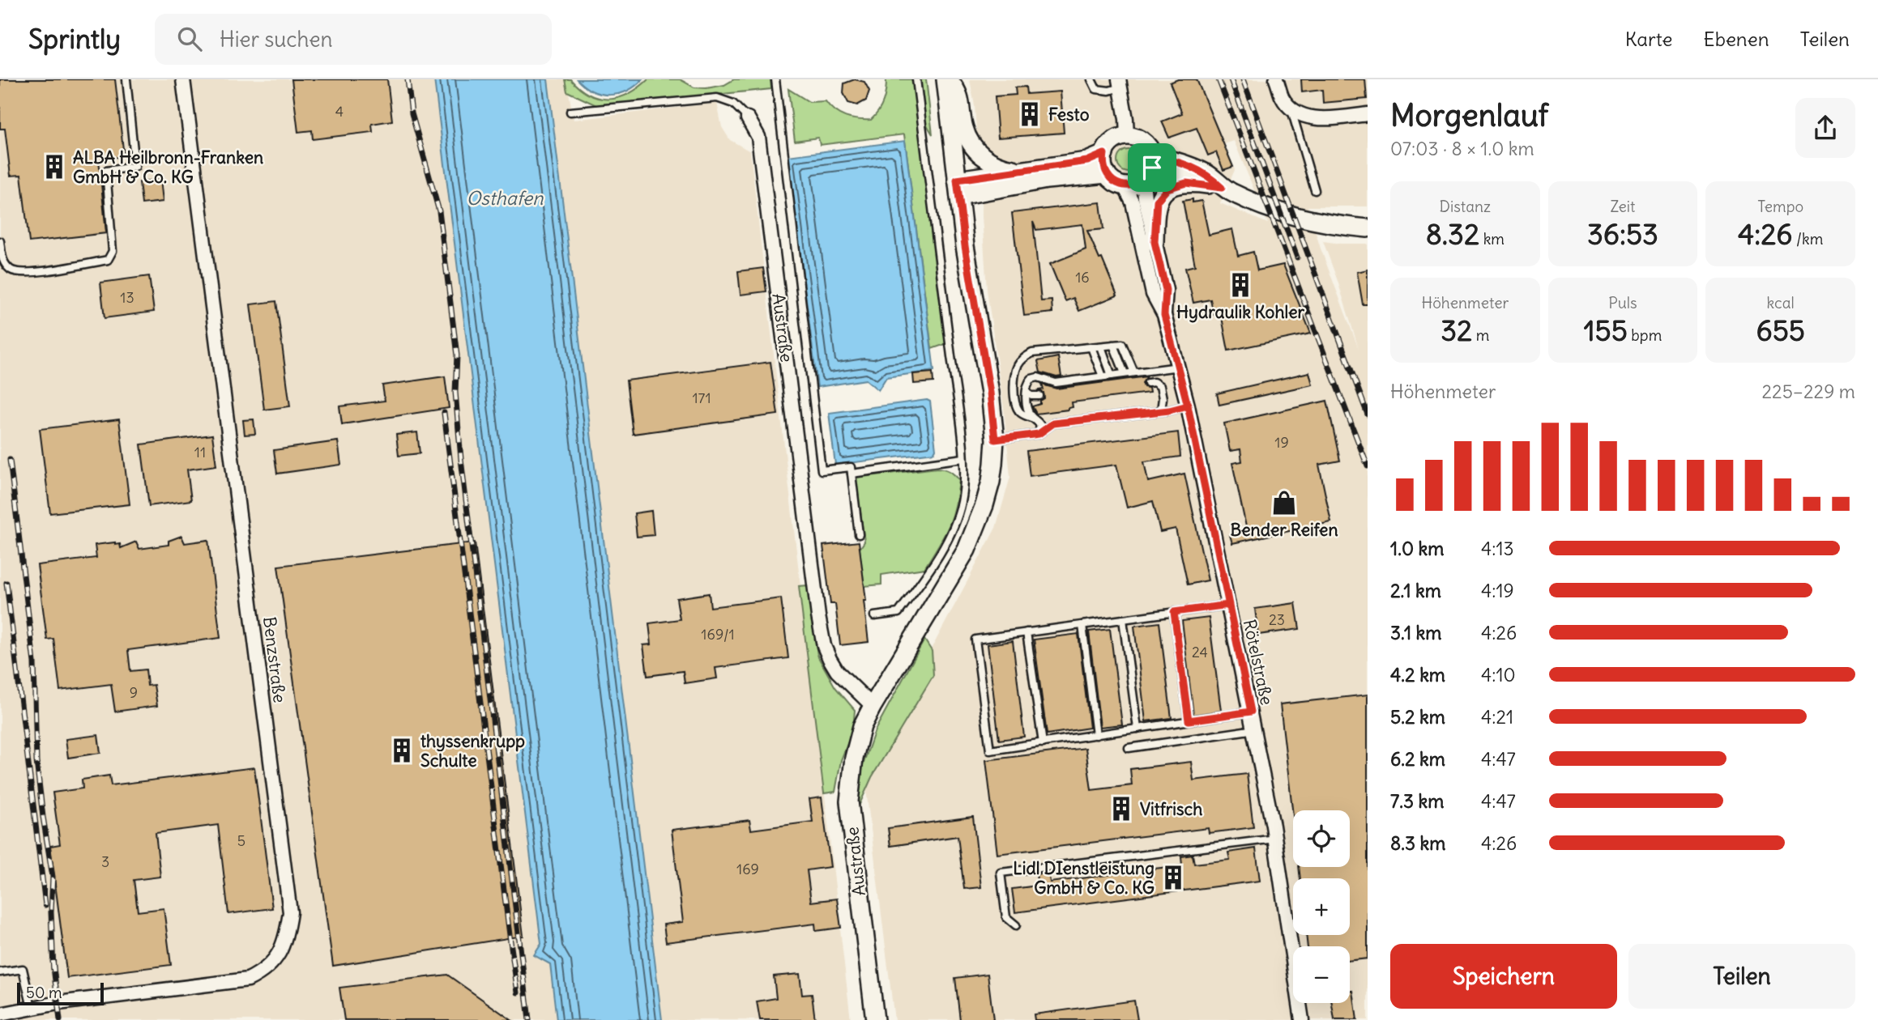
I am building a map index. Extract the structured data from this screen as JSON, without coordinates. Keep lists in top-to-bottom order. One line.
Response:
{"streets":{"main road":["Austraße"],"street":["Benzstraße","Rötelstraße"]},"water":["Osthafen"],"places":{"building":["Festo","ALBA Heilbronn-Franken GmbH & Co. KG","Hydraulik Kohler","thyssenkrupp Schulte","Vitfrisch","Lidl DIenstleistung GmbH & Co. KG"],"shop":["Bender Reifen"]},"house_numbers":["4","16","13","171","19","11","23","169/1","24","9","5","3","169"],"scale_bar":"50 m","page":{"header":"Sprintly","search":"Hier suchen","nav":["Karte","Ebenen","Teilen"],"heading":["Morgenlauf","07:03 · 8 × 1.0 km"],"stats":[["Distanz","8.32 km"],["Zeit","36:53"],["Tempo","4:26 /km"],["Höhenmeter","32 m"],["Puls","155 bpm"],["kcal","655"]],"chart":["Höhenmeter","225–229 m"],"list":[{"name":"1.0 km","note":"4:13"},{"name":"2.1 km","note":"4:19"},{"name":"3.1 km","note":"4:26"},{"name":"4.2 km","note":"4:10"},{"name":"5.2 km","note":"4:21"},{"name":"6.2 km","note":"4:47"},{"name":"7.3 km","note":"4:47"},{"name":"8.3 km","note":"4:26"}],"map_buttons":["+","−"],"buttons":["Speichern","Teilen"],"scale":"50 m"}}
